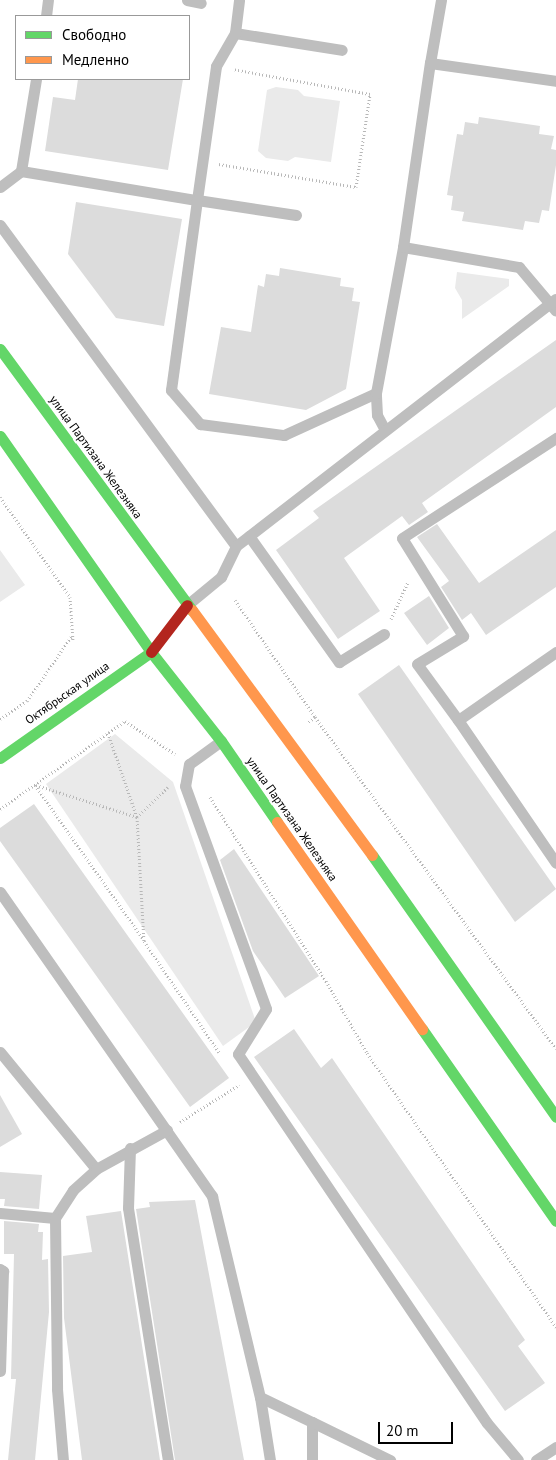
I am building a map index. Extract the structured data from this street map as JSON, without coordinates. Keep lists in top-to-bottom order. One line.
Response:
{"streets":{"main road":["улица Партизана Железняка","Октябрьская улица"]},"crossings":[["улица Партизана Железняка","Октябрьская улица"]],"legend":["Свободно","Медленно"],"scale_bar":"20 m"}
